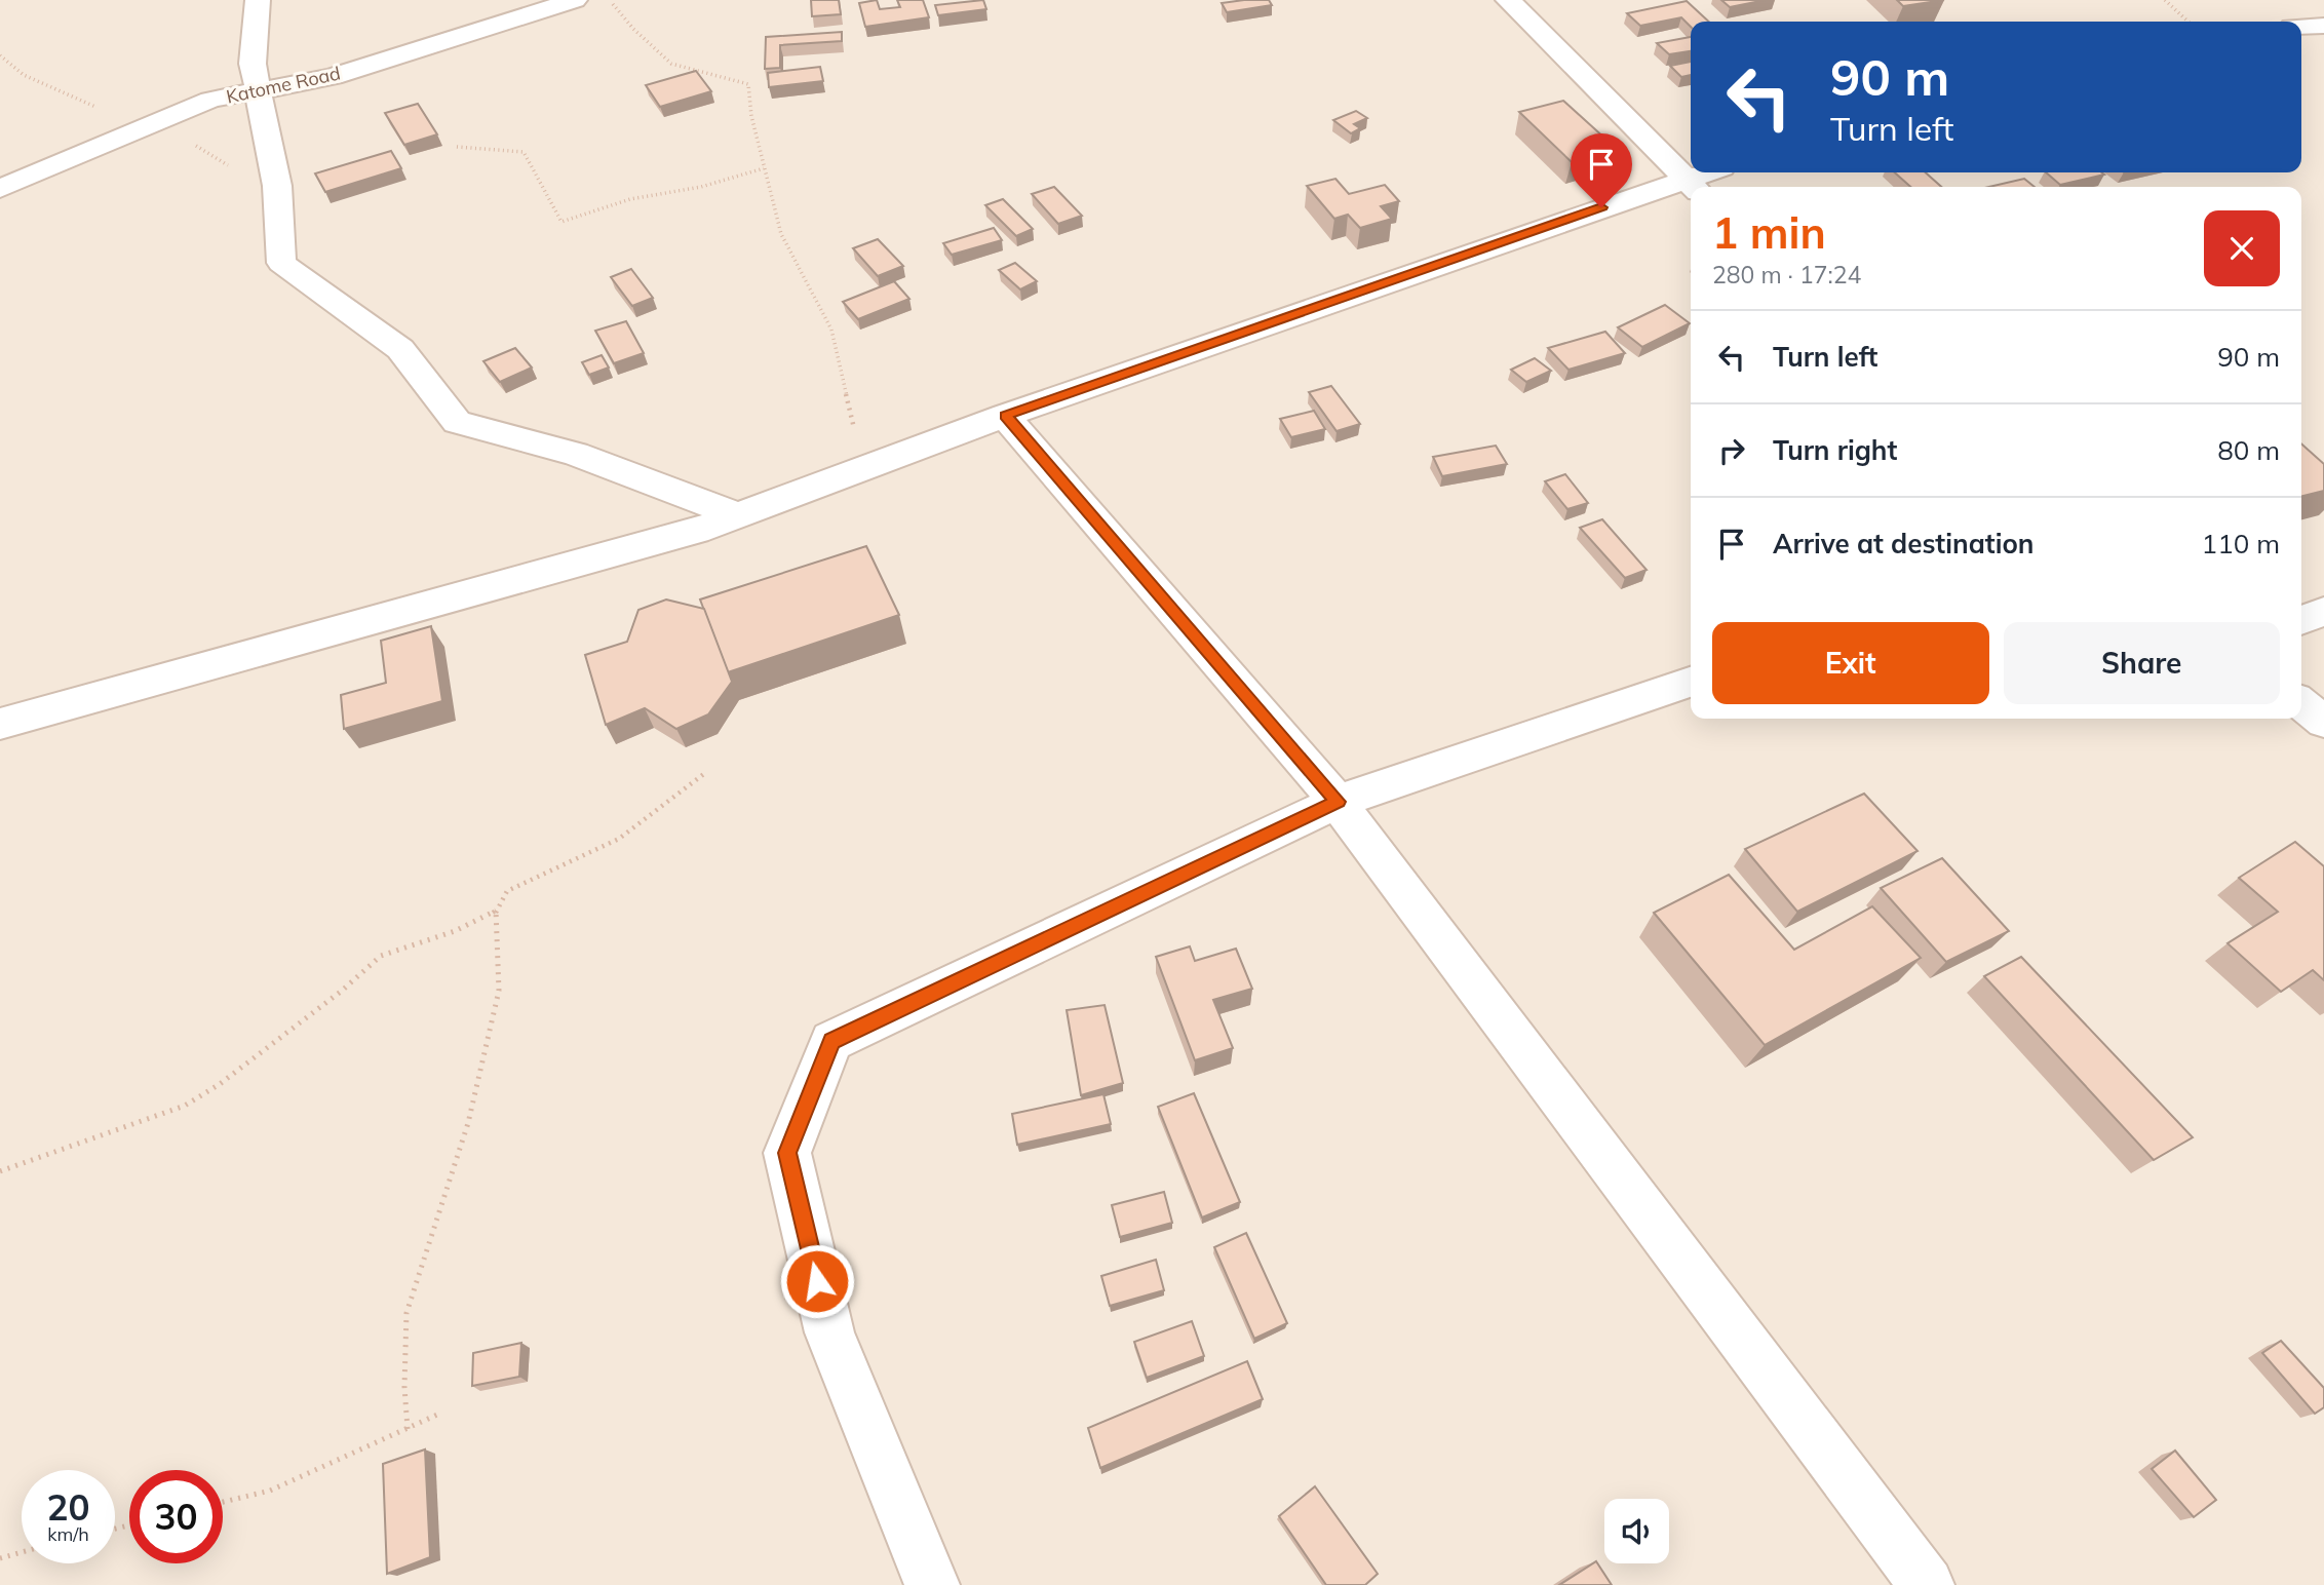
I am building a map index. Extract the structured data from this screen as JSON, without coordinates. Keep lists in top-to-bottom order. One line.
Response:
{"streets":{"street":["Katome Road"]},"page":{"turn":["90 m","Turn left"],"heading":["1 min","280 m · 17:24"],"list":[{"name":"Turn left","value":"90 m"},{"name":"Turn right","value":"80 m"},{"name":"Arrive at destination","value":"110 m"}],"buttons":["Exit","Share"],"speed":"20 km/h","limit":"30"}}
